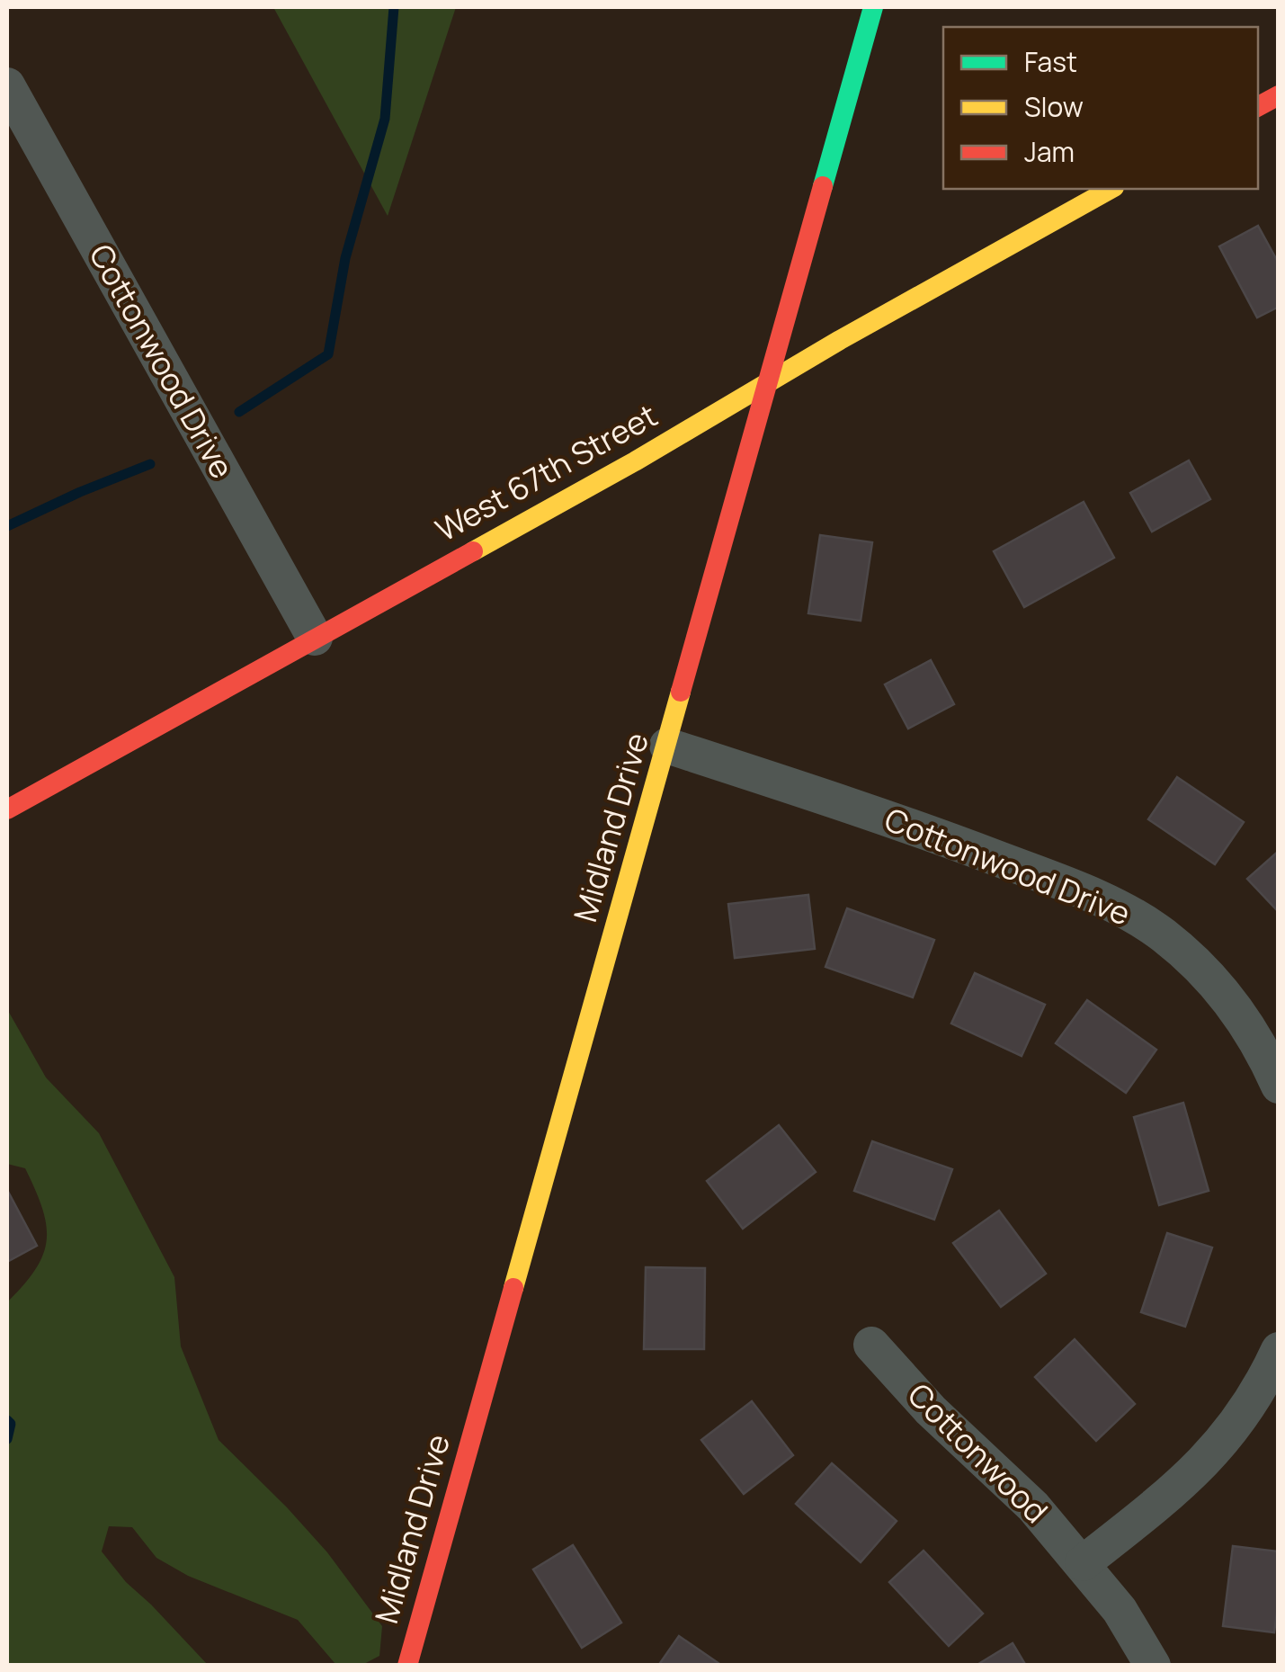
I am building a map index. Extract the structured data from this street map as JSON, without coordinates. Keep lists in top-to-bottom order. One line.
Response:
{"streets":{"street":["Cottonwood Drive","West 67th Street","Midland Drive","Cottonwood"]},"crossings":[["Cottonwood Drive","West 67th Street"],["Cottonwood Drive","Midland Drive"],["West 67th Street","Midland Drive"]],"legend":["Fast","Slow","Jam"]}
